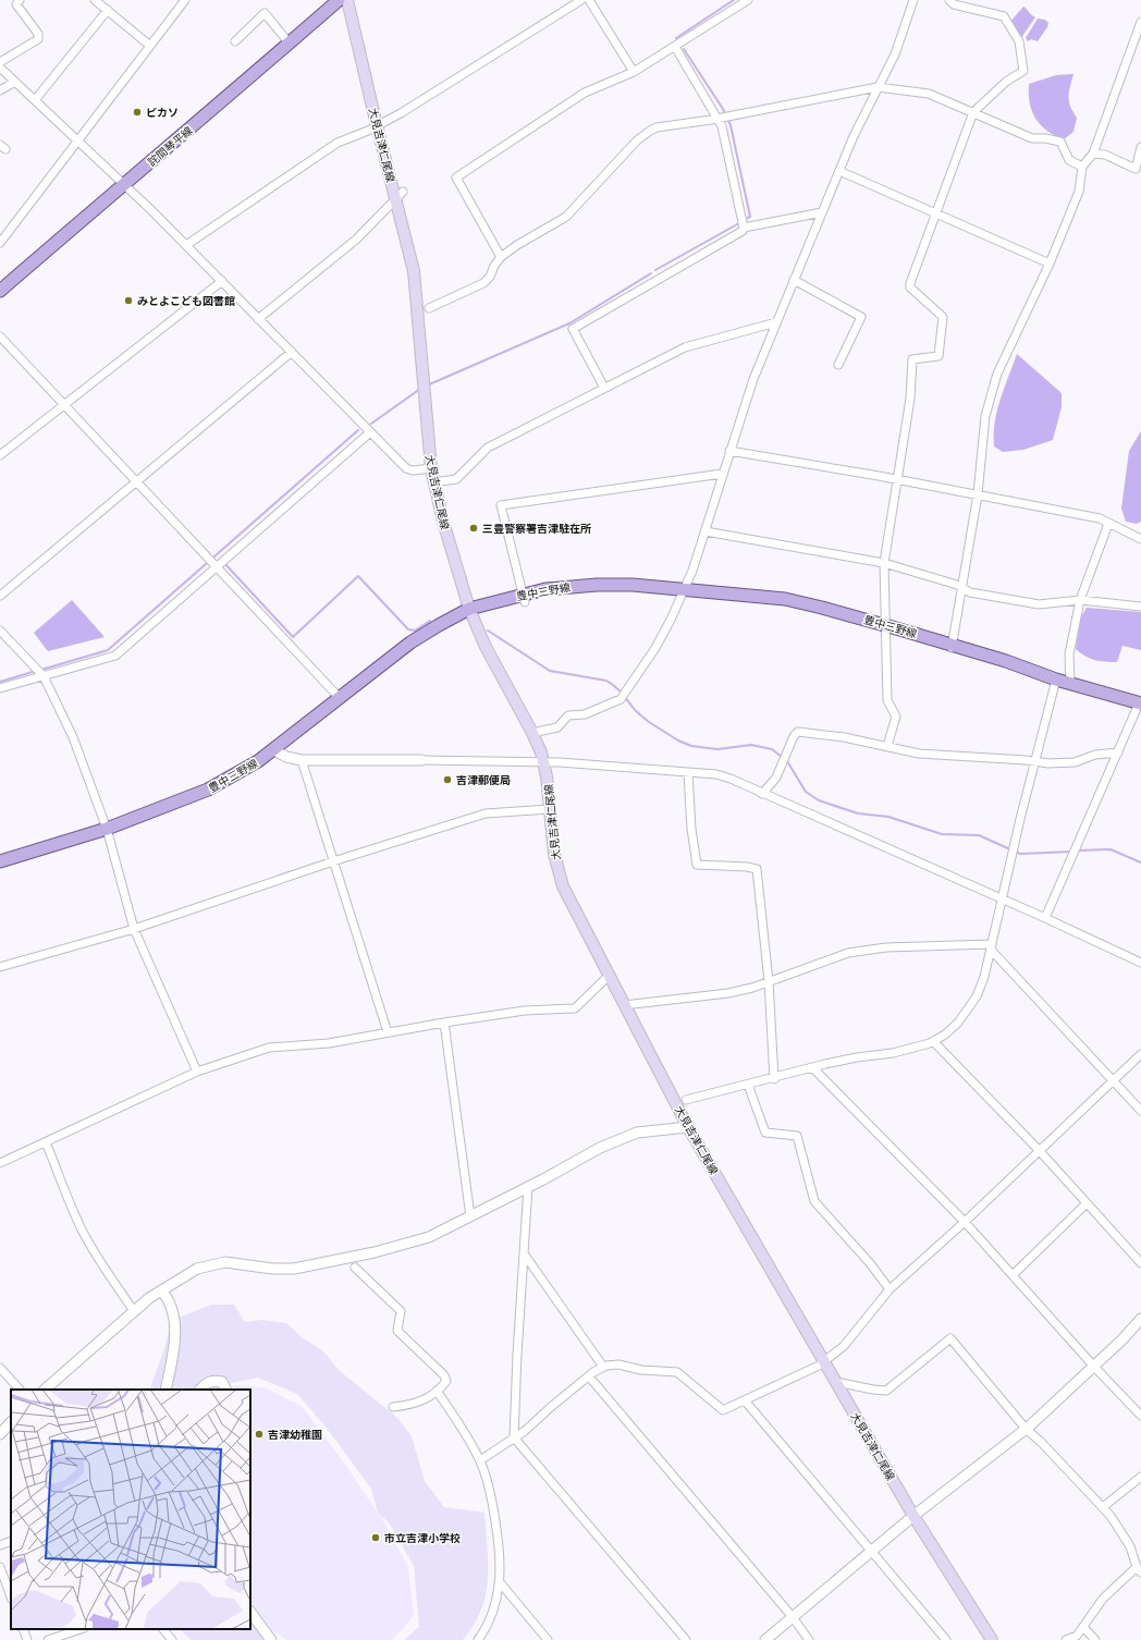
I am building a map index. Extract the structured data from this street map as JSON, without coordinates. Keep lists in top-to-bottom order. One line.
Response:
{"streets":{"main road":["大見吉津仁尾線","詫間琴平線","豊中三野線"]},"crossings":[["大見吉津仁尾線","豊中三野線"]],"places":["ピカソ","みとよこども図書館","三豊警察署吉津駐在所","吉津郵便局","吉津幼稚園","市立吉津小学校"]}
